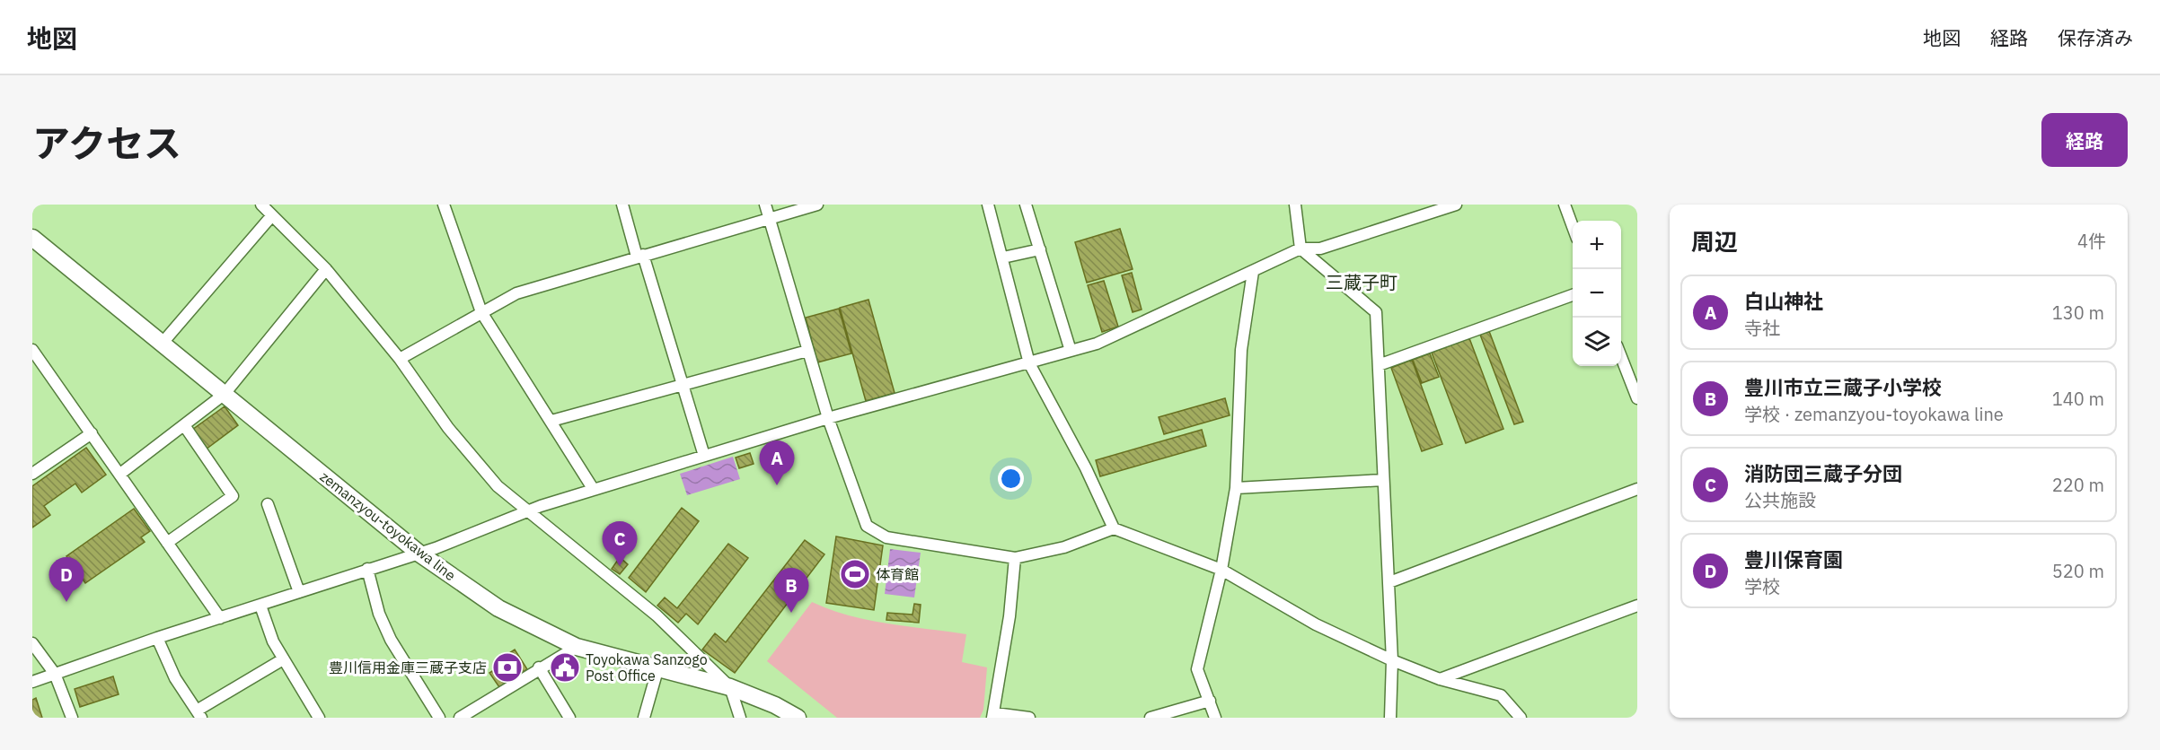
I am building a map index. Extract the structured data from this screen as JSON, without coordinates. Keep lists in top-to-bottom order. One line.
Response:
{"streets":{"main road":["zemanzyou-toyokawa line"]},"districts":["三蔵子町"],"places":{"sports":["体育館"],"bank":["豊川信用金庫三蔵子支店"],"public building":["Toyokawa Sanzogo Post Office"]},"page":{"header":"地図","nav":["地図","経路","保存済み"],"title":"アクセス","buttons":"経路","heading":["周辺","4件"],"map_buttons":["+","−"],"list":[{"mark":"A","name":"白山神社","note":"寺社","value":"130 m"},{"mark":"B","name":"豊川市立三蔵子小学校","note":"学校 · zemanzyou-toyokawa line","value":"140 m"},{"mark":"C","name":"消防団三蔵子分団","note":"公共施設","value":"220 m"},{"mark":"D","name":"豊川保育園","note":"学校","value":"520 m"}],"pins":["A","C","D","B"]}}
